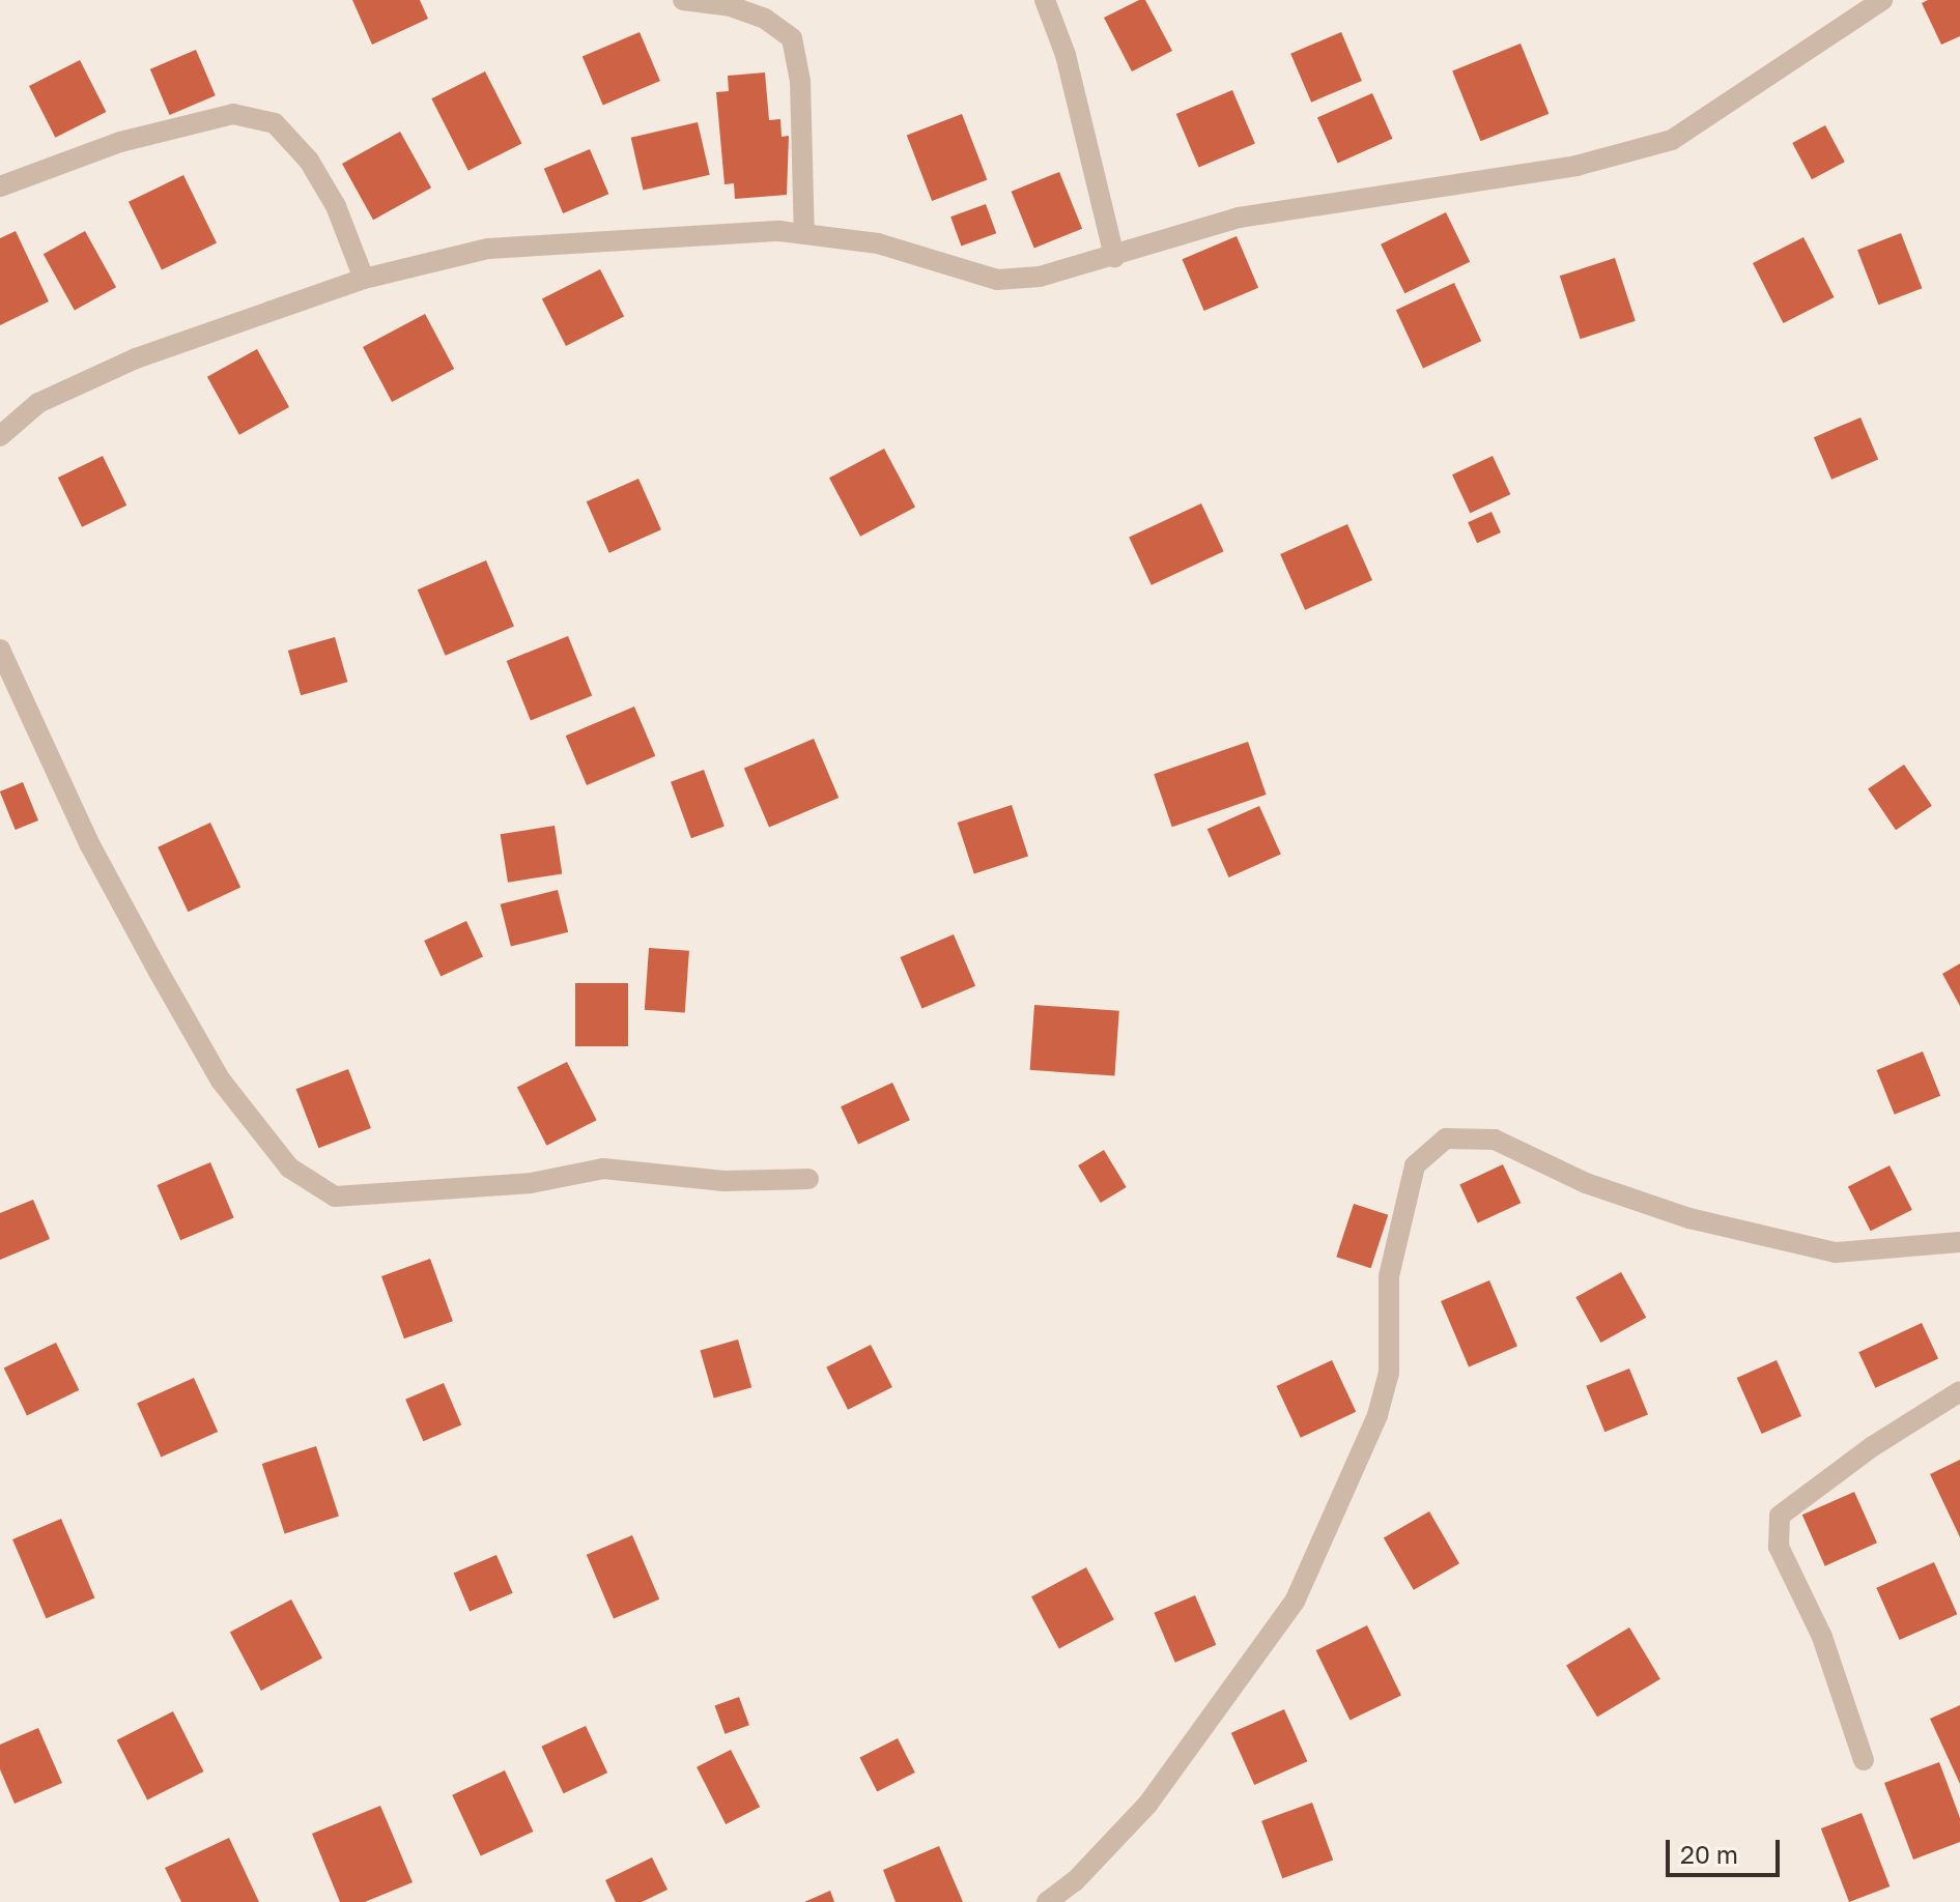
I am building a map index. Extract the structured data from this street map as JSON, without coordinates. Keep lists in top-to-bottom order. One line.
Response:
{"scale_bar":"20 m"}
